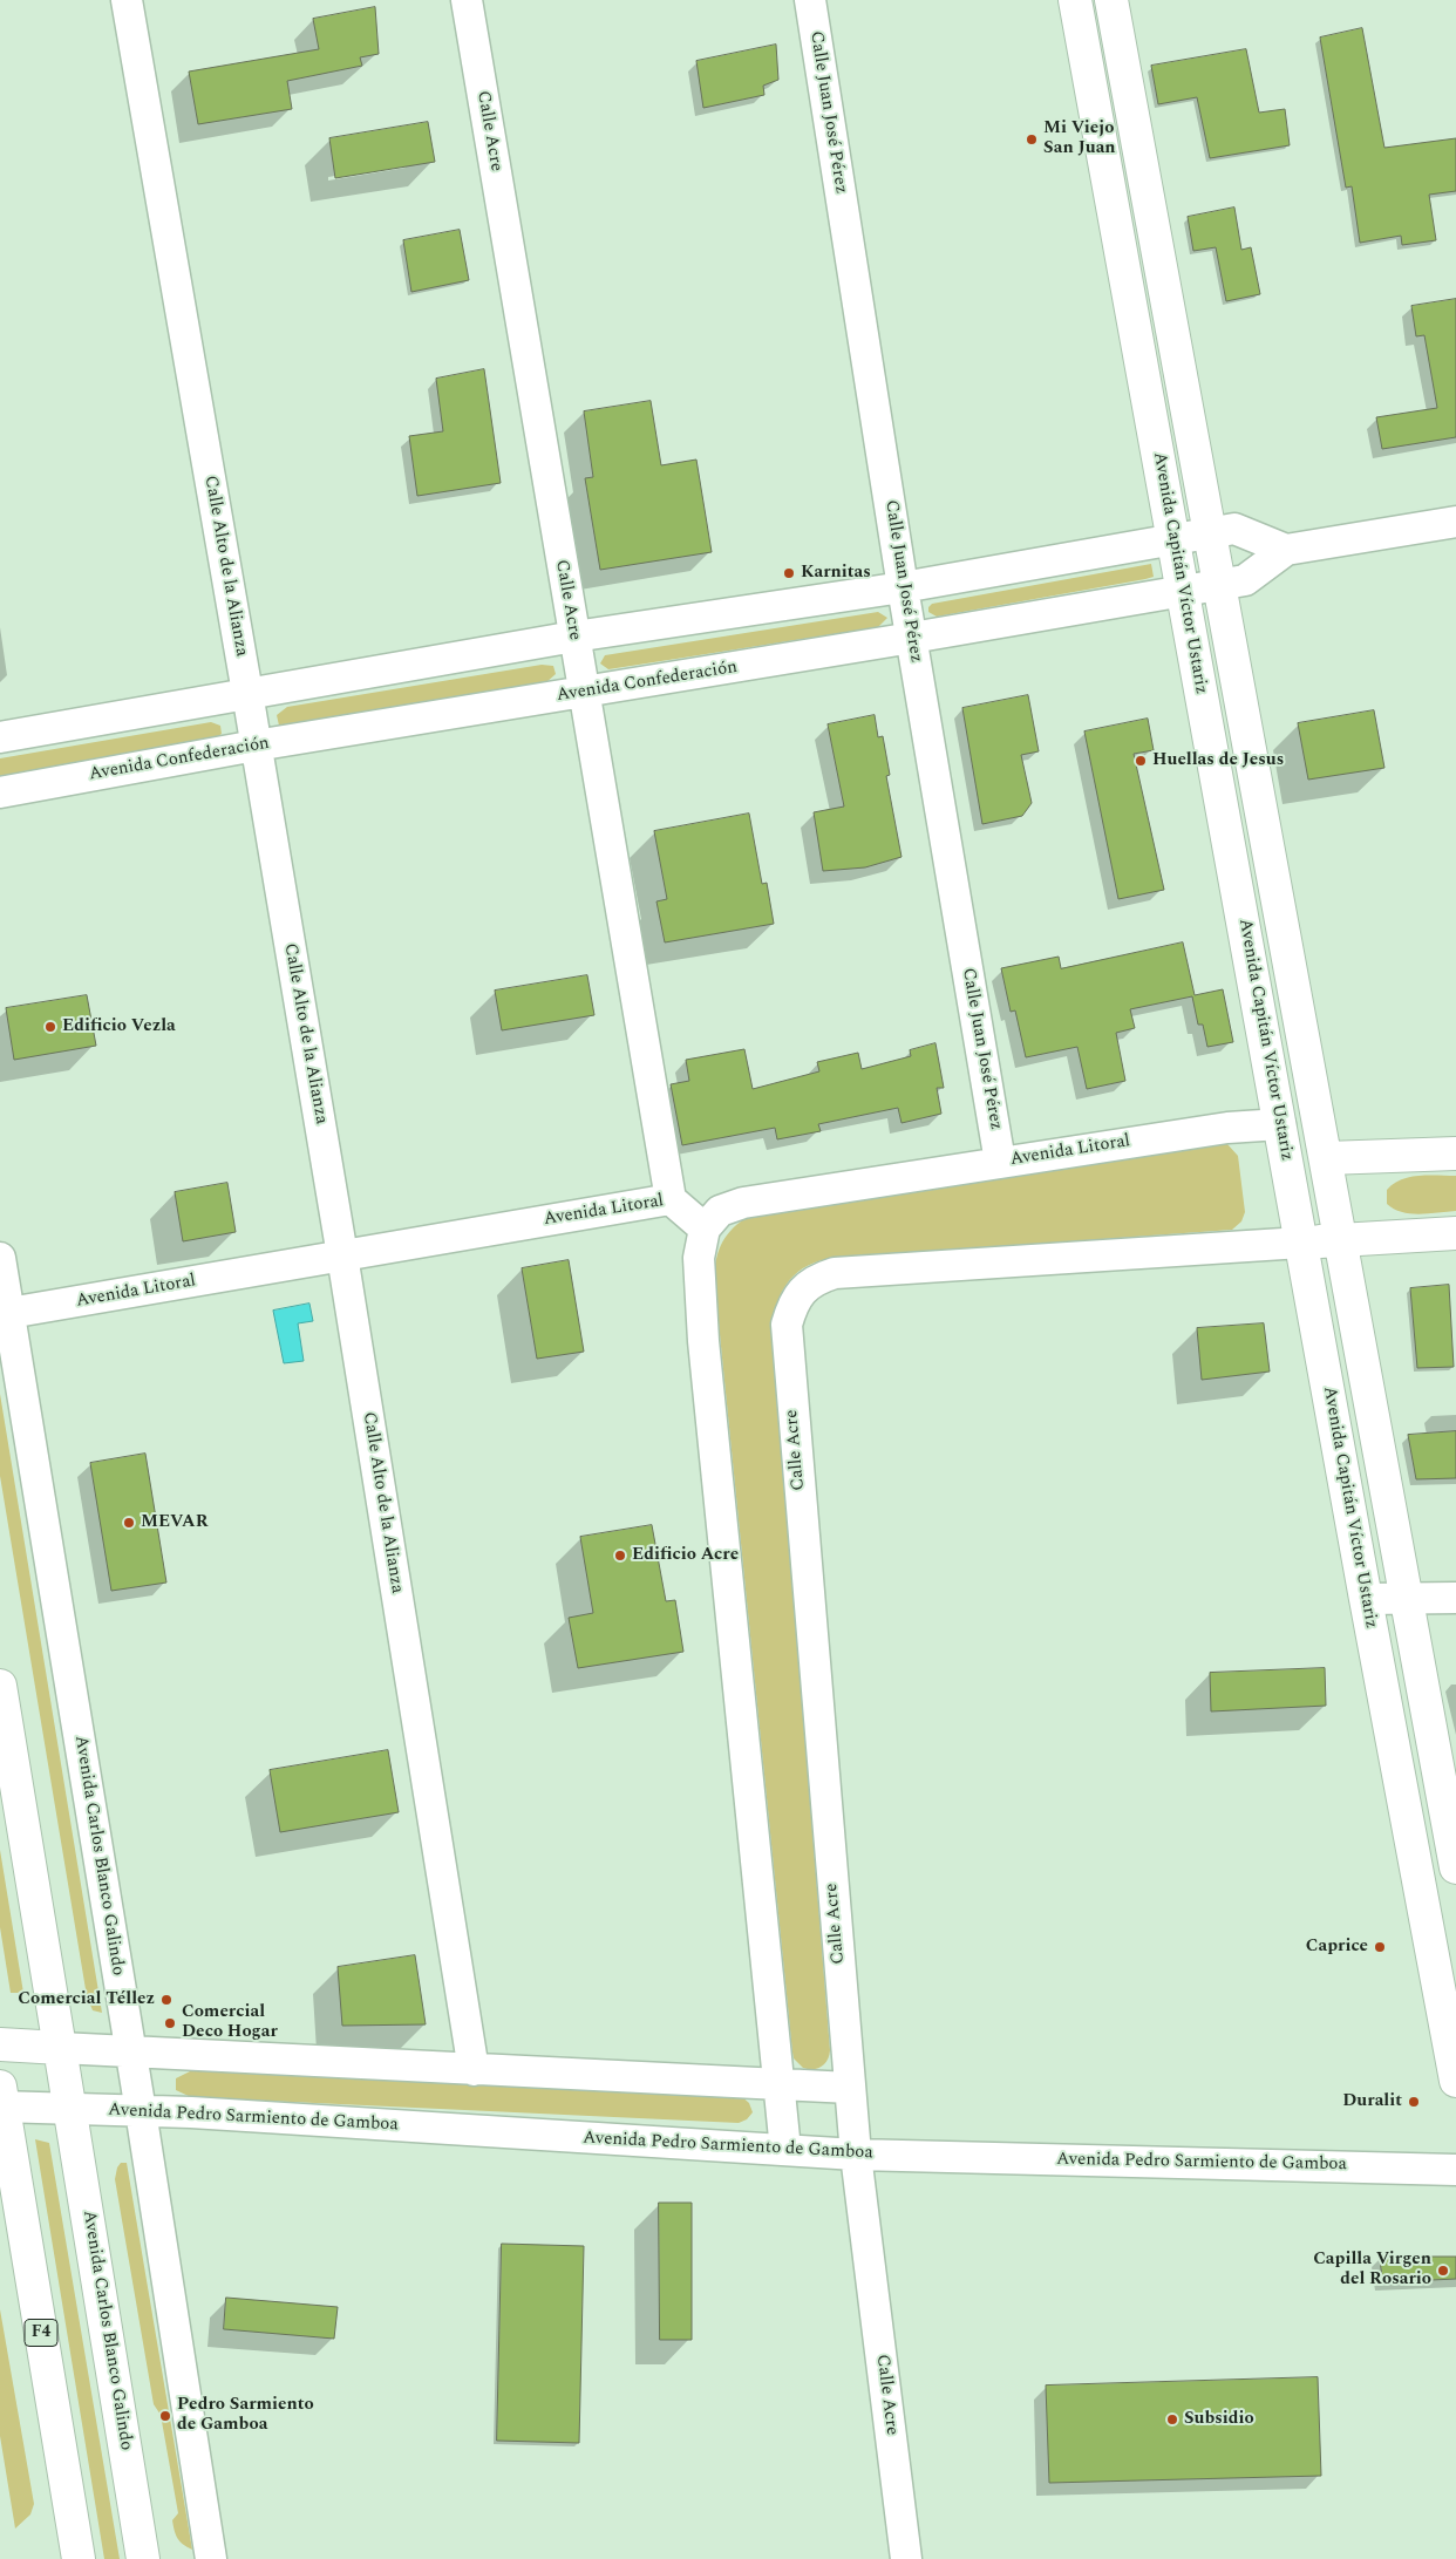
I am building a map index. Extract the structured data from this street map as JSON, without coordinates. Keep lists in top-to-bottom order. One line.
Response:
{"streets":{"main road":["Avenida Capitán Víctor Ustariz","Avenida Litoral","Avenida Carlos Blanco Galindo","F4"],"street":["Calle Juan José Pérez","Calle Acre","Calle Alto de la Alianza","Avenida Confederación","Avenida Pedro Sarmiento de Gamboa"]},"crossings":[["Calle Juan José Pérez","Avenida Confederación"],["Calle Juan José Pérez","Avenida Litoral"],["Calle Acre","Avenida Capitán Víctor Ustariz"],["Calle Acre","Avenida Confederación"],["Calle Acre","Avenida Litoral"],["Calle Acre","Avenida Pedro Sarmiento de Gamboa"],["Calle Alto de la Alianza","Avenida Confederación"],["Calle Alto de la Alianza","Avenida Litoral"],["Avenida Capitán Víctor Ustariz","Avenida Confederación"],["Avenida Capitán Víctor Ustariz","Avenida Litoral"],["Avenida Litoral","Avenida Carlos Blanco Galindo"],["Avenida Carlos Blanco Galindo","Avenida Pedro Sarmiento de Gamboa"],["Avenida Pedro Sarmiento de Gamboa","F4"]],"places":["Mi Viejo San Juan","Karnitas","Huellas de Jesus","Edificio Vezla","MEVAR","Edificio Acre","Caprice","Comercial Téllez","Comercial Deco Hogar","Duralit","Capilla Virgen del Rosario","Pedro Sarmiento de Gamboa","Subsidio"]}
